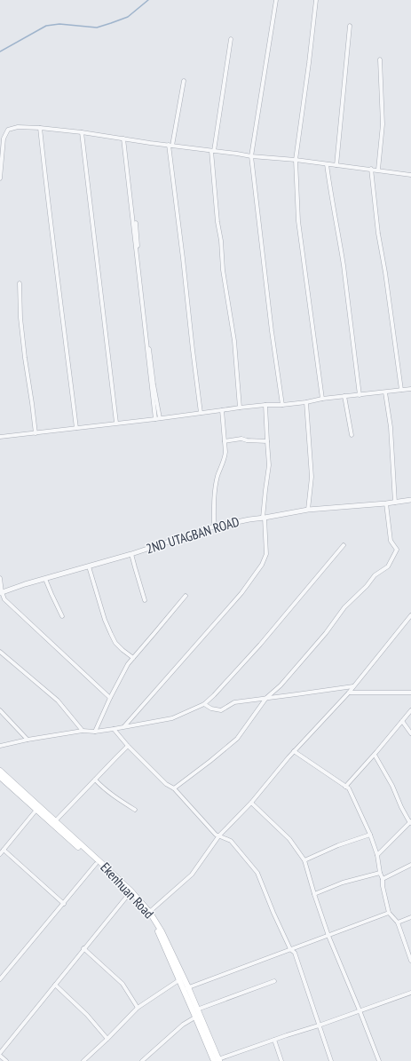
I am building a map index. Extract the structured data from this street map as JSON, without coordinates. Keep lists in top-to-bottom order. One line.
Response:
{"streets":{"main road":["Ekenhuan Road"],"street":["2ND UTAGBAN ROAD"]}}
